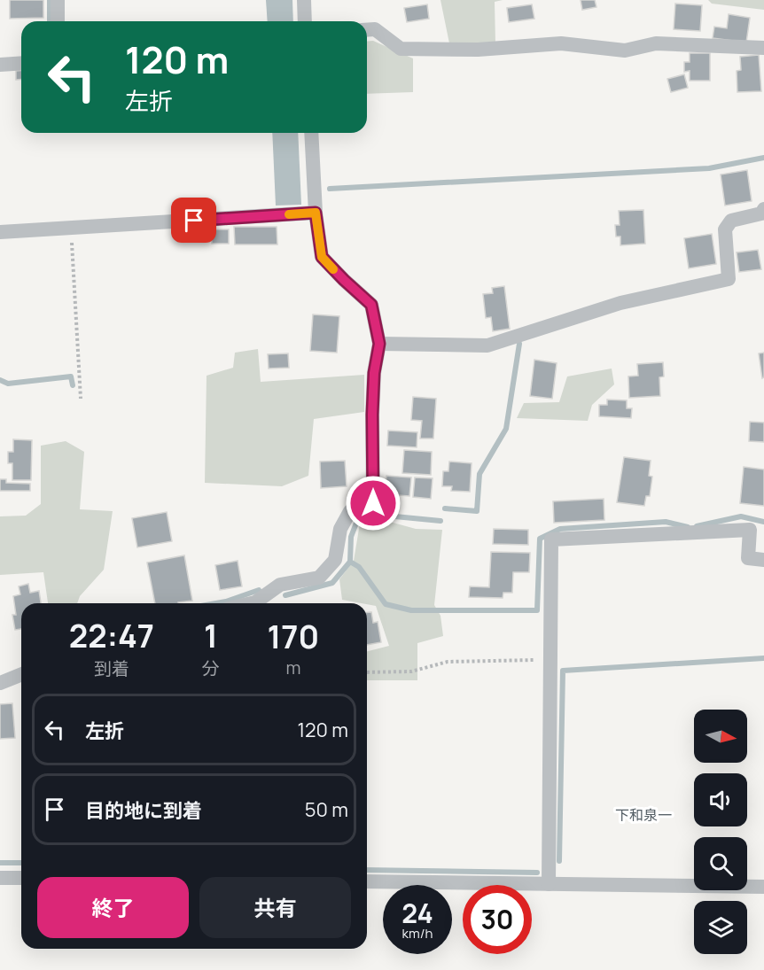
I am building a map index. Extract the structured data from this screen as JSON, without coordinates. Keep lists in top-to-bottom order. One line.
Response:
{"districts":["下和泉一"],"north":"right","page":{"turn":["120 m","左折"],"eta":["22:47","到着","1","分","170","m"],"list":[{"name":"左折","value":"120 m"},{"name":"目的地に到着","value":"50 m"}],"buttons":["終了","共有"],"speed":"24 km/h","limit":"30"}}
